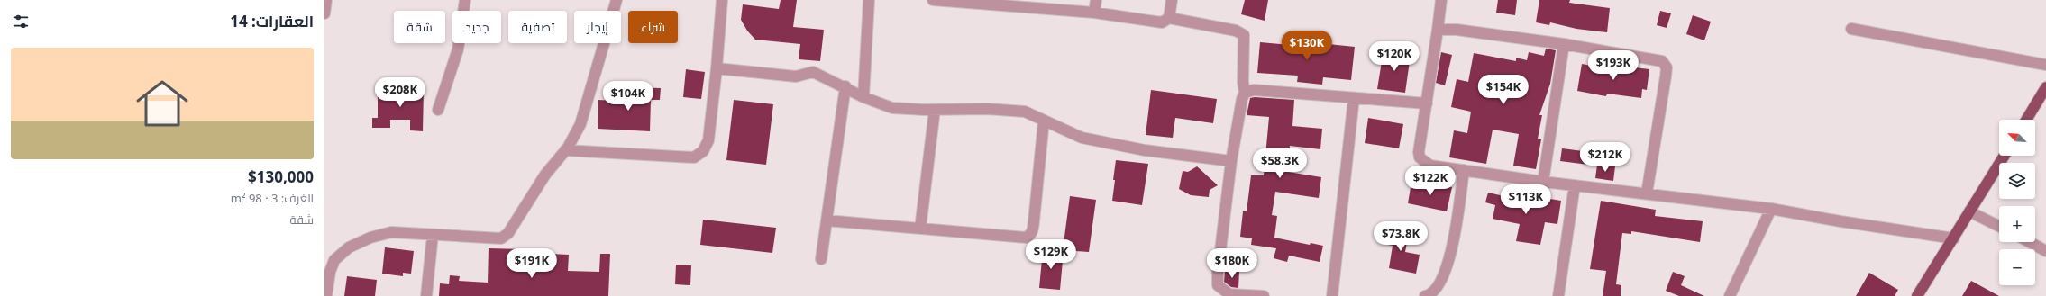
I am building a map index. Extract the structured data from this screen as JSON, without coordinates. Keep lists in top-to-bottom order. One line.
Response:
{"north":"top left","page":{"heading":"العقارات: 14","chip":["شراء","إيجار","تصفية","جديد","شقة"],"price":["$130K","$120K","$193K","$154K","$208K","$104K","$212K","$58.3K","$122K","$113K","$73.8K","$129K","$191K","$180K"],"list":[{"name":"$130,000","note":"الغرف: 3 · 98 m² · شقة"}],"map_buttons":["+","−"]}}
